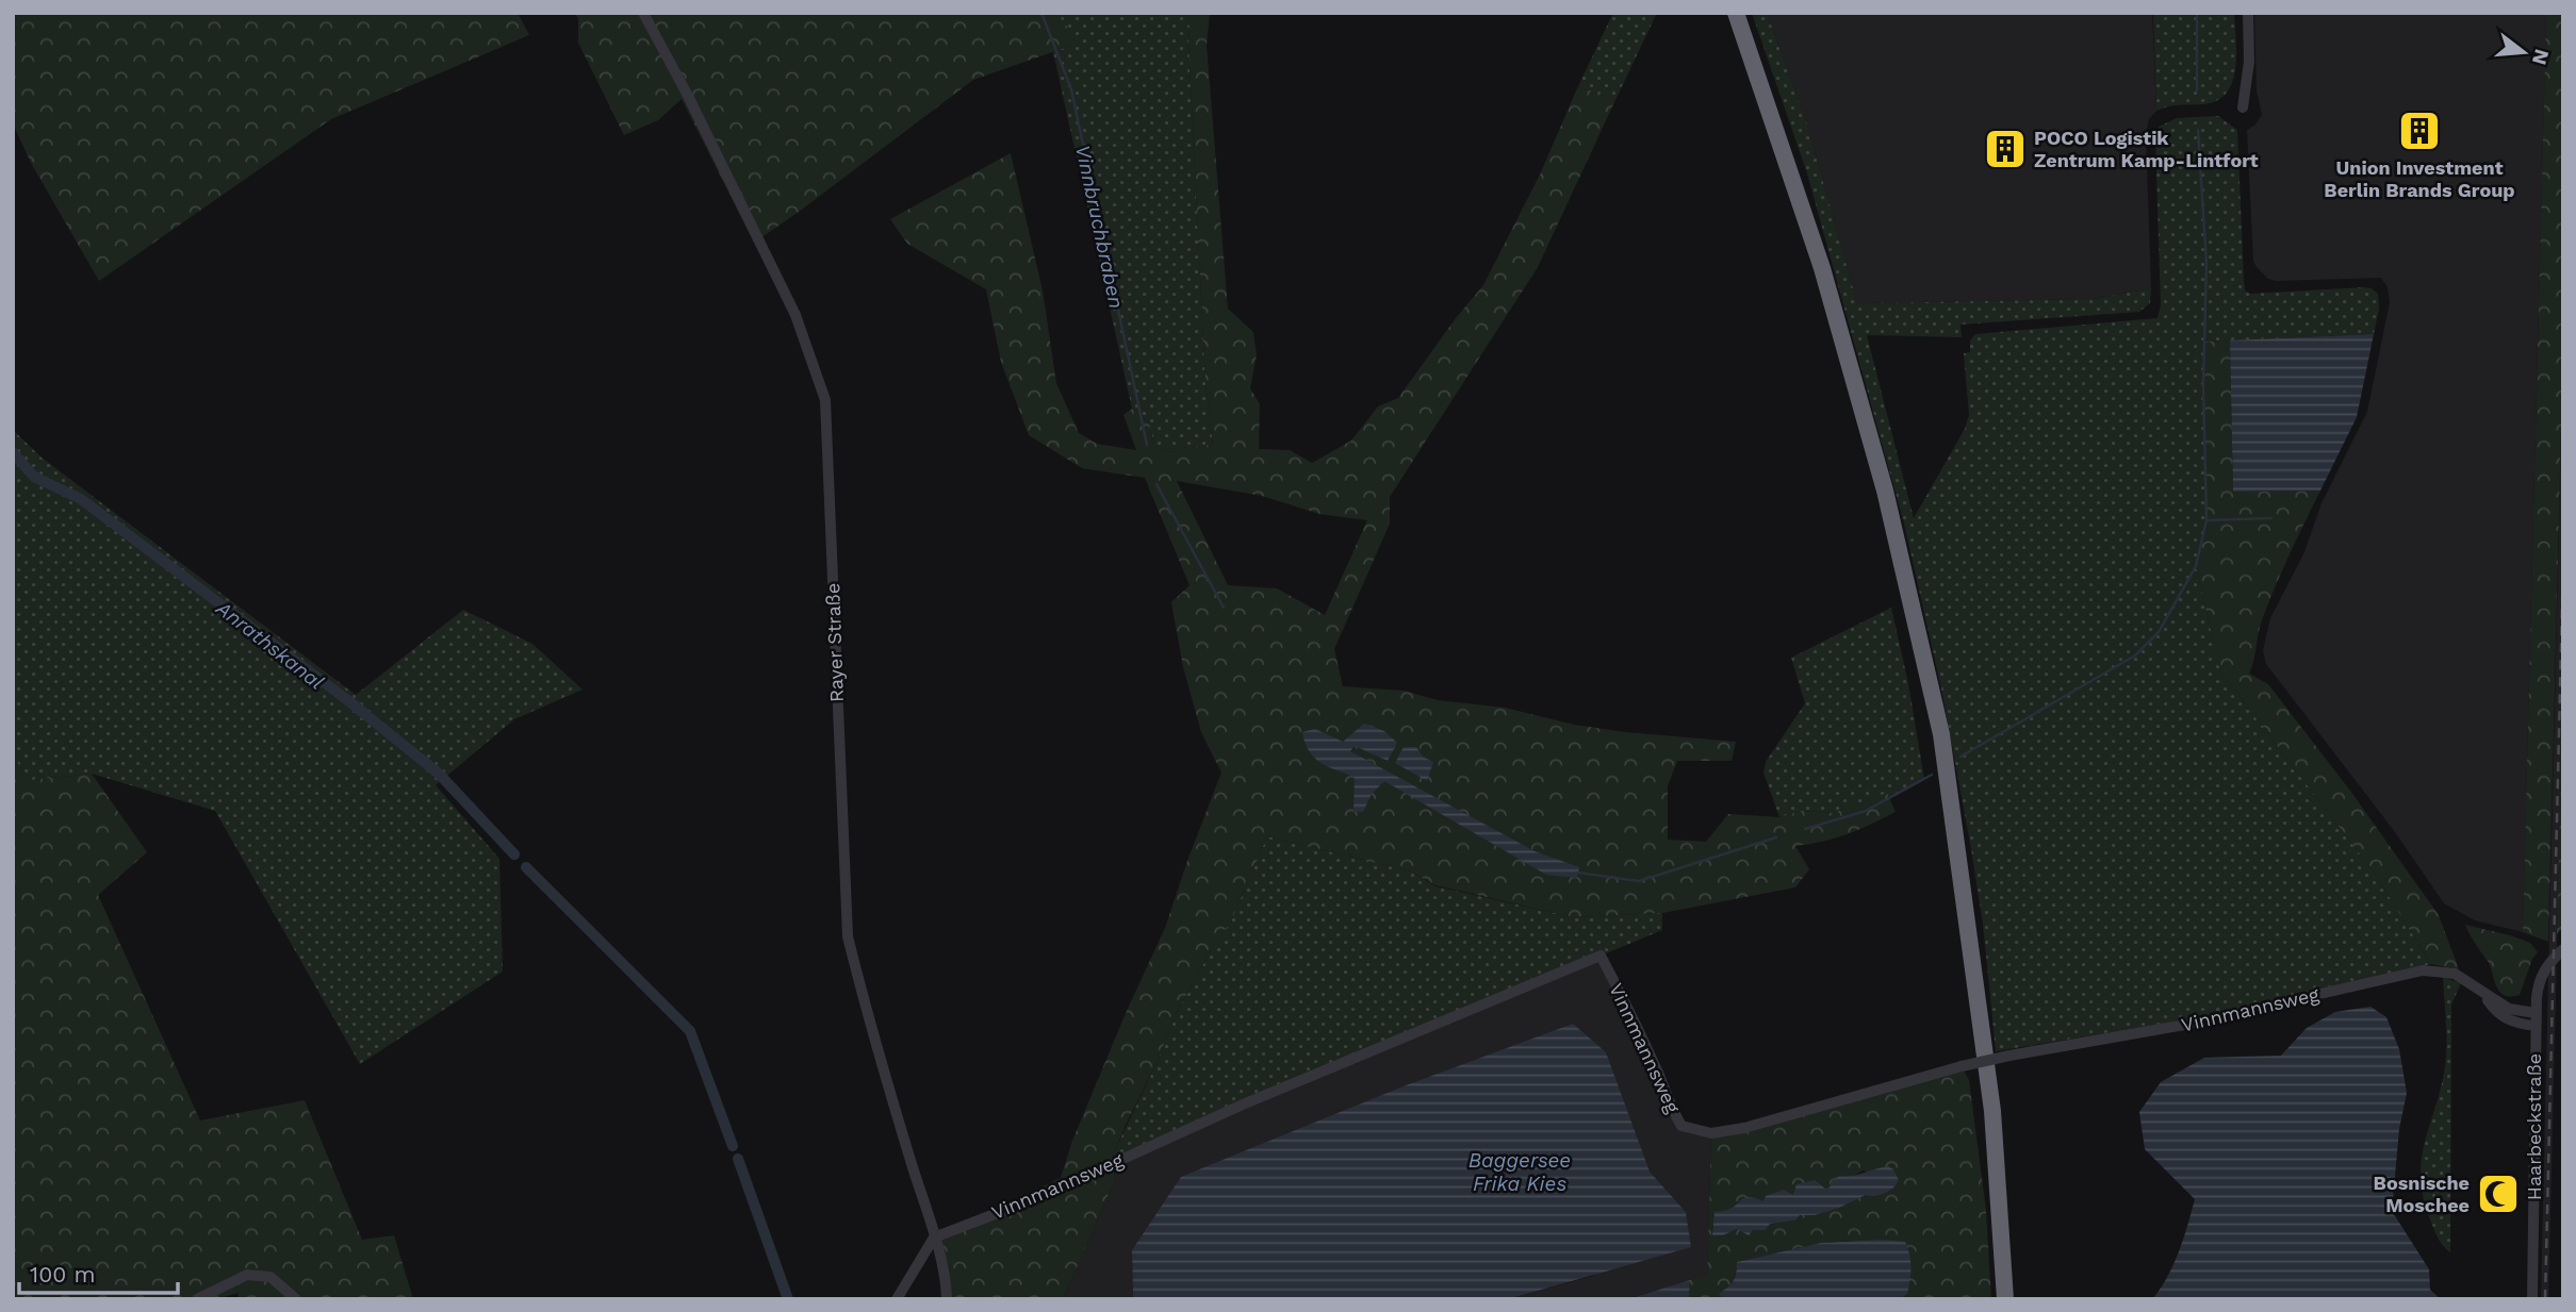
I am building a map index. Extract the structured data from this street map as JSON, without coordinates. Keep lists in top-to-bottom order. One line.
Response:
{"streets":{"street":["Rayer Straße","Vinnmannsweg","Haarbeckstraße"]},"crossings":[["Rayer Straße","Vinnmannsweg"],["Vinnmannsweg","Haarbeckstraße"]],"water":["Vinnbruchbraben","Anrathskanal","Baggersee Frika Kies"],"places":{"building":["Union Investment Berlin Brands Group","POCO Logistik Zentrum Kamp-Lintfort"],"mosque":["Bosnische Moschee"]},"scale_bar":"100 m","north":"right"}
